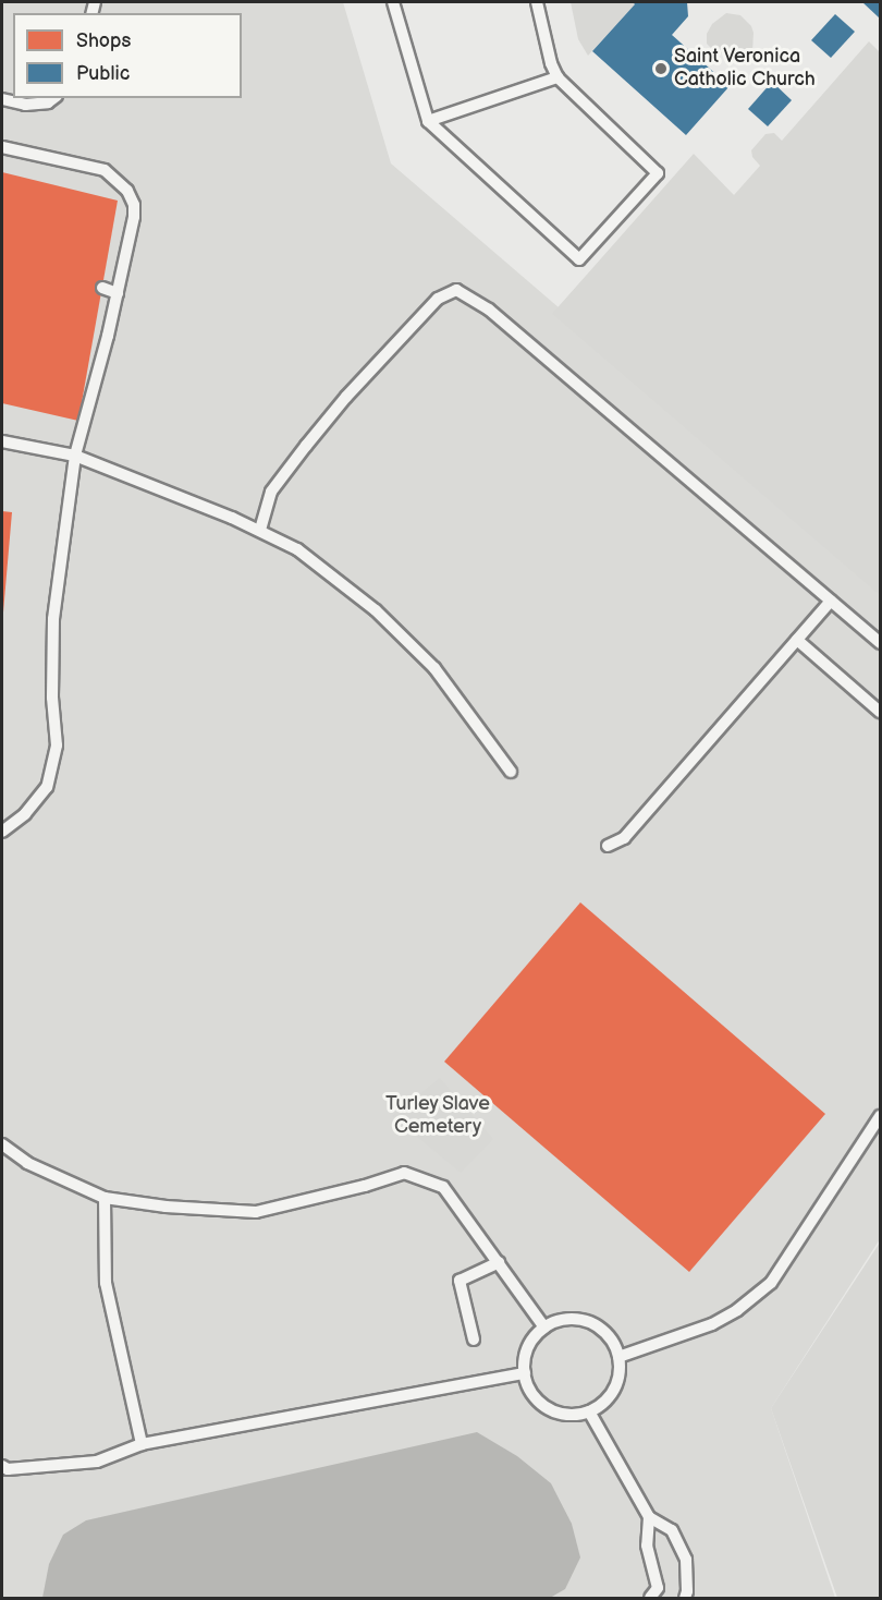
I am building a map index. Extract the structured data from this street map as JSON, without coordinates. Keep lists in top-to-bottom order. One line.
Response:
{"parks":["Turley Slave Cemetery"],"places":["Saint Veronica Catholic Church"],"legend":["Shops","Public"]}
